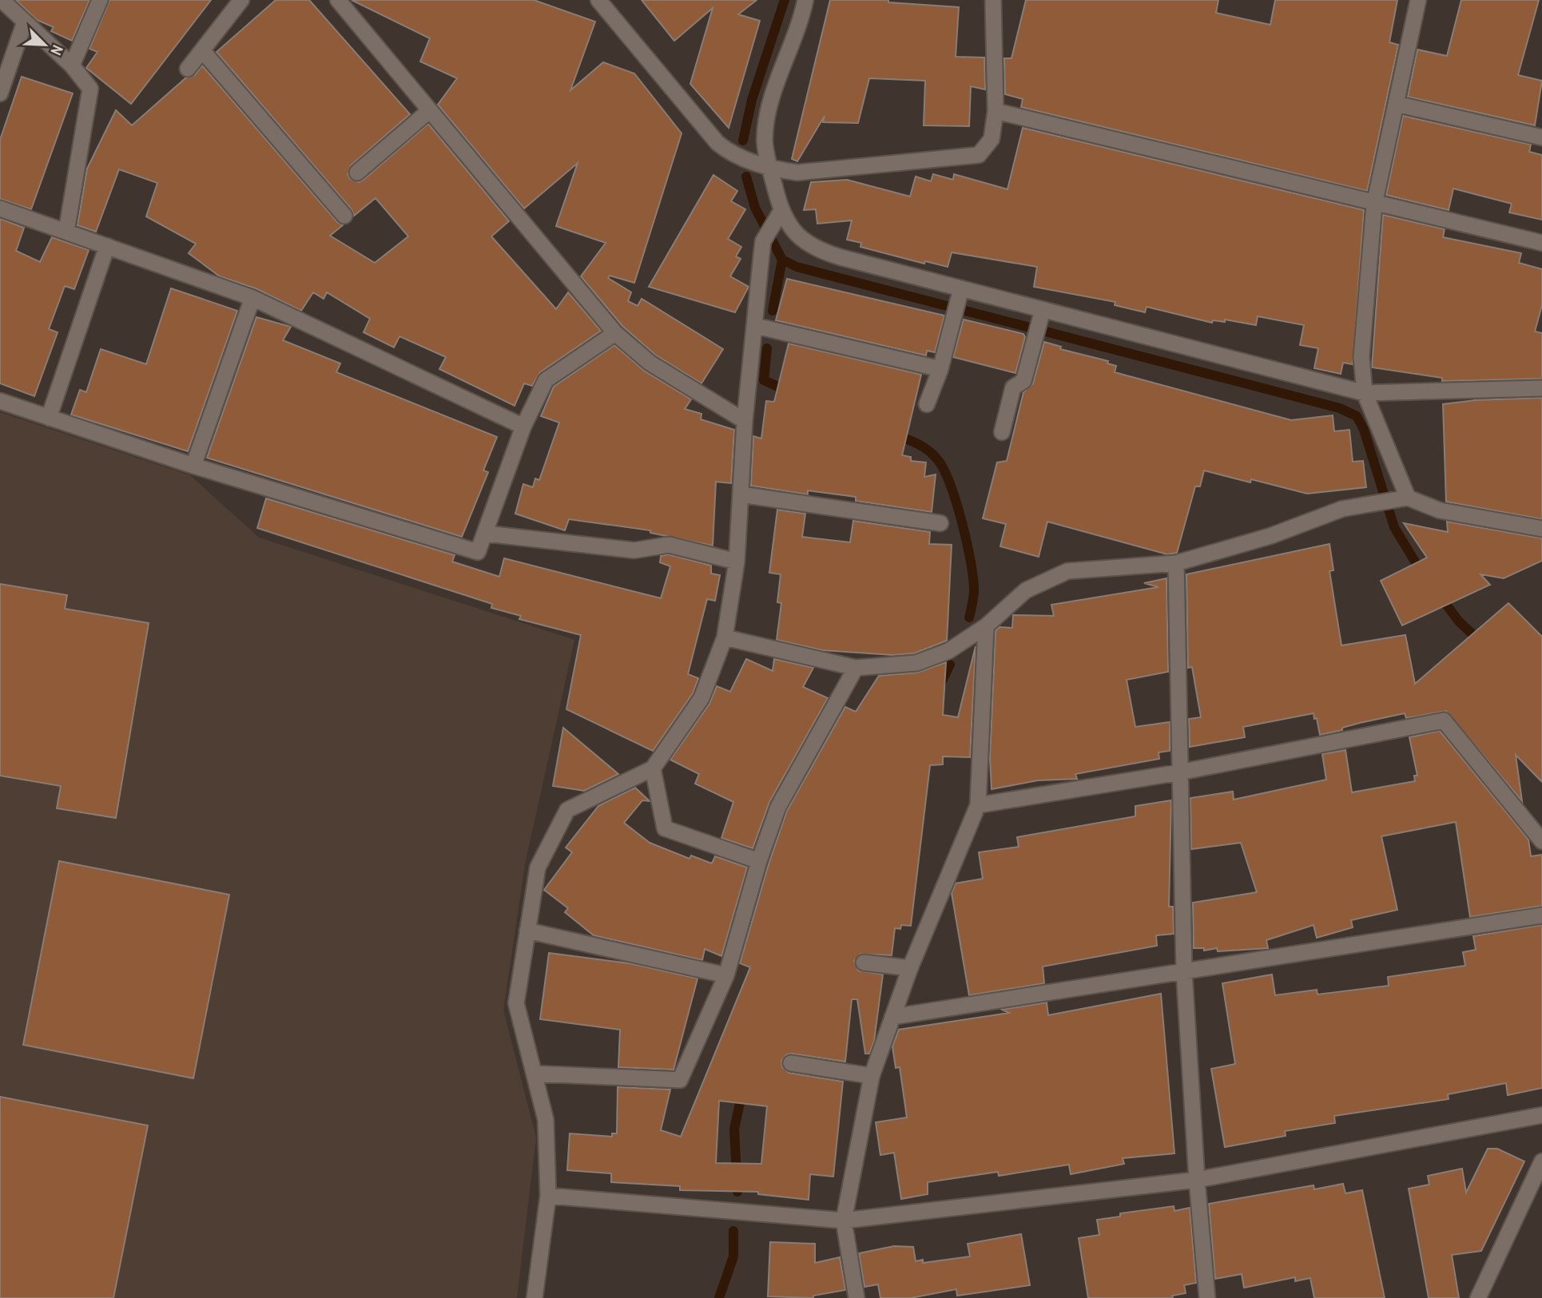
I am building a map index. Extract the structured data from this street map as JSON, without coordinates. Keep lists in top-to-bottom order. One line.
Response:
{"north":"bottom right"}
